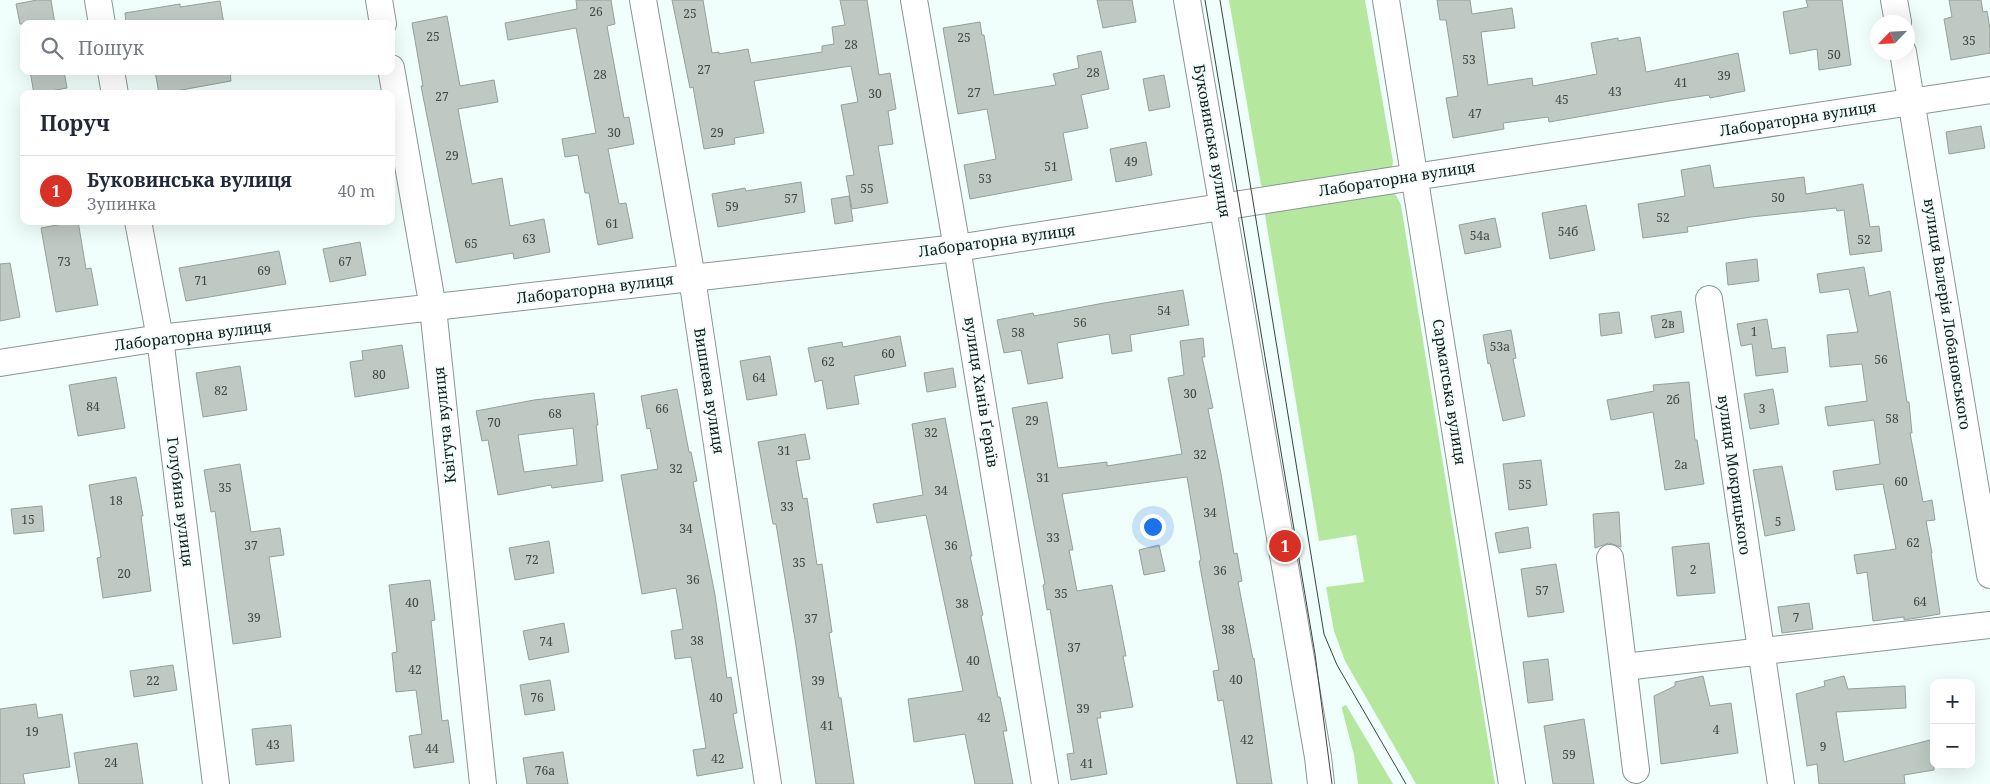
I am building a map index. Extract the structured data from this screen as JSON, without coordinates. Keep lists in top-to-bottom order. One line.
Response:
{"streets":{"street":["Лабораторна вулиця","Буковинська вулиця","вулиця Валерія Лобановського","Вишнева вулиця","вулиця Ханів Ґераїв","Сарматська вулиця","Квітуча вулиця","вулиця Мокрицького","Голубина вулиця"]},"crossings":[["Лабораторна вулиця","Буковинська вулиця"],["Лабораторна вулиця","вулиця Валерія Лобановського"],["Лабораторна вулиця","Вишнева вулиця"],["Лабораторна вулиця","вулиця Ханів Ґераїв"],["Лабораторна вулиця","Сарматська вулиця"],["Лабораторна вулиця","Квітуча вулиця"],["Лабораторна вулиця","Голубина вулиця"]],"house_numbers":["26","25","25","25","35","28","50","53","27","28","28","39","41","43","27","30","27","45","47","30","29","29","49","51","53","55","50","57","59","52","61","54б","54а","63","52","65","73","67","69","71","54","56","2в","1","58","53а","60","56","62","80","64","82","30","2б","84","66","3","68","58","29","70","32","31","32","2а","32","31","60","55","35","34","18","33","34","15","5","34","33","62","37","36","72","35","2","36","20","36","57","35","64","40","38","39","7","37","38","38","74","37","40","42","40","22","39","76","40","39","42","41","4","19","42","43","9","44","59","42","24","41","76а"],"north":"bottom left","page":{"search":"Пошук","heading":"Поруч","list":[{"mark":"1","name":"Буковинська вулиця","note":"Зупинка","value":"40 m"}],"pins":"1","map_buttons":["+","−"]}}
